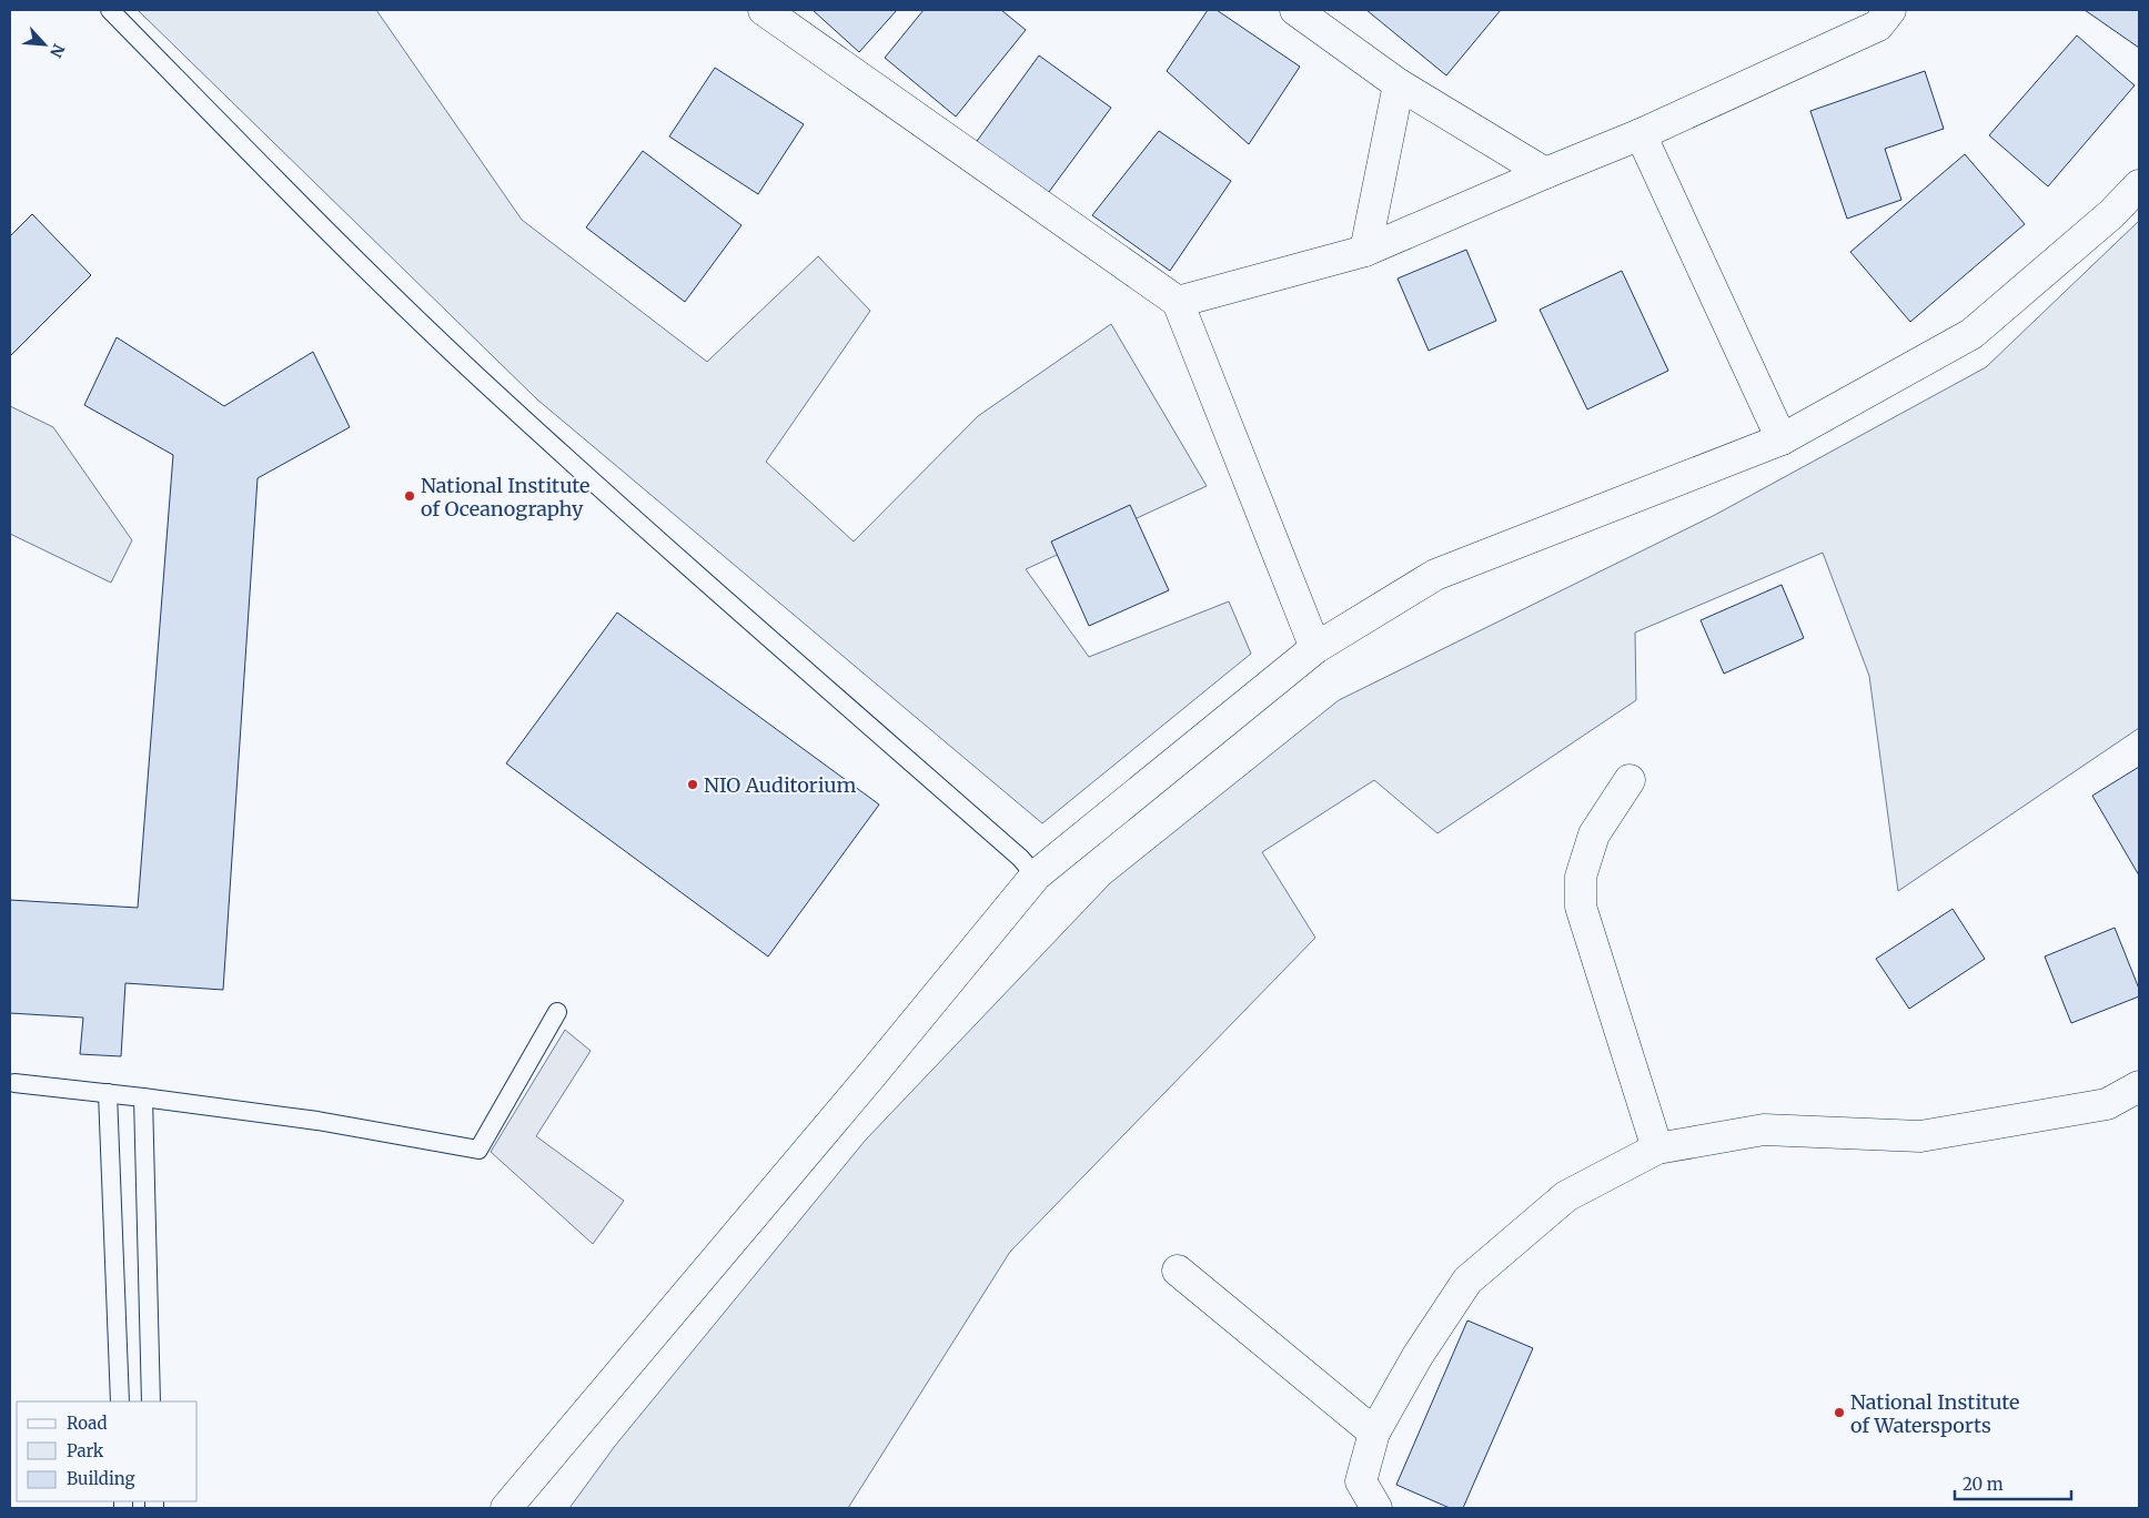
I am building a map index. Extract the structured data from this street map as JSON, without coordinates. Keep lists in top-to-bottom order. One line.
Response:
{"places":["National Institute of Oceanography","NIO Auditorium","National Institute of Watersports"],"legend":["Road","Park","Building"],"scale_bar":"20 m","north":"bottom right"}
